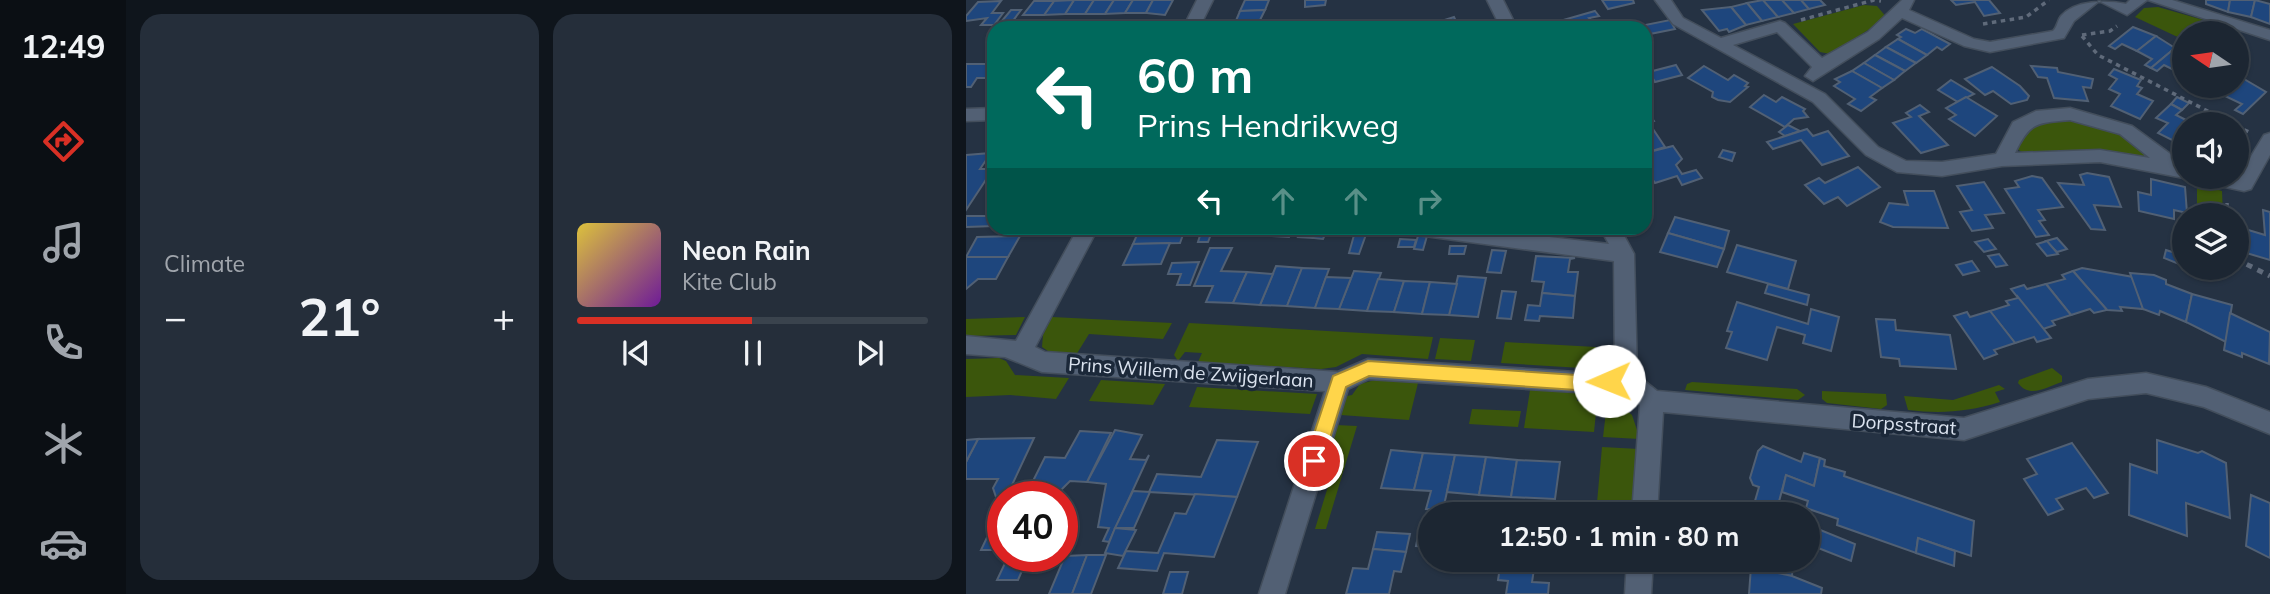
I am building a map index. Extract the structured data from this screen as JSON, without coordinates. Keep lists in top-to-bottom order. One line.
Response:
{"streets":{"street":["Prins Willem de Zwijgerlaan","Dorpsstraat"]},"north":"left","page":{"tabs":"12:49","tile":"Climate","turn":["60 m","Prins Hendrikweg"],"song":["Neon Rain","Kite Club"],"heat":["−","21°","+"],"limit":"40","trip":"12:50 · 1 min · 80 m"}}
